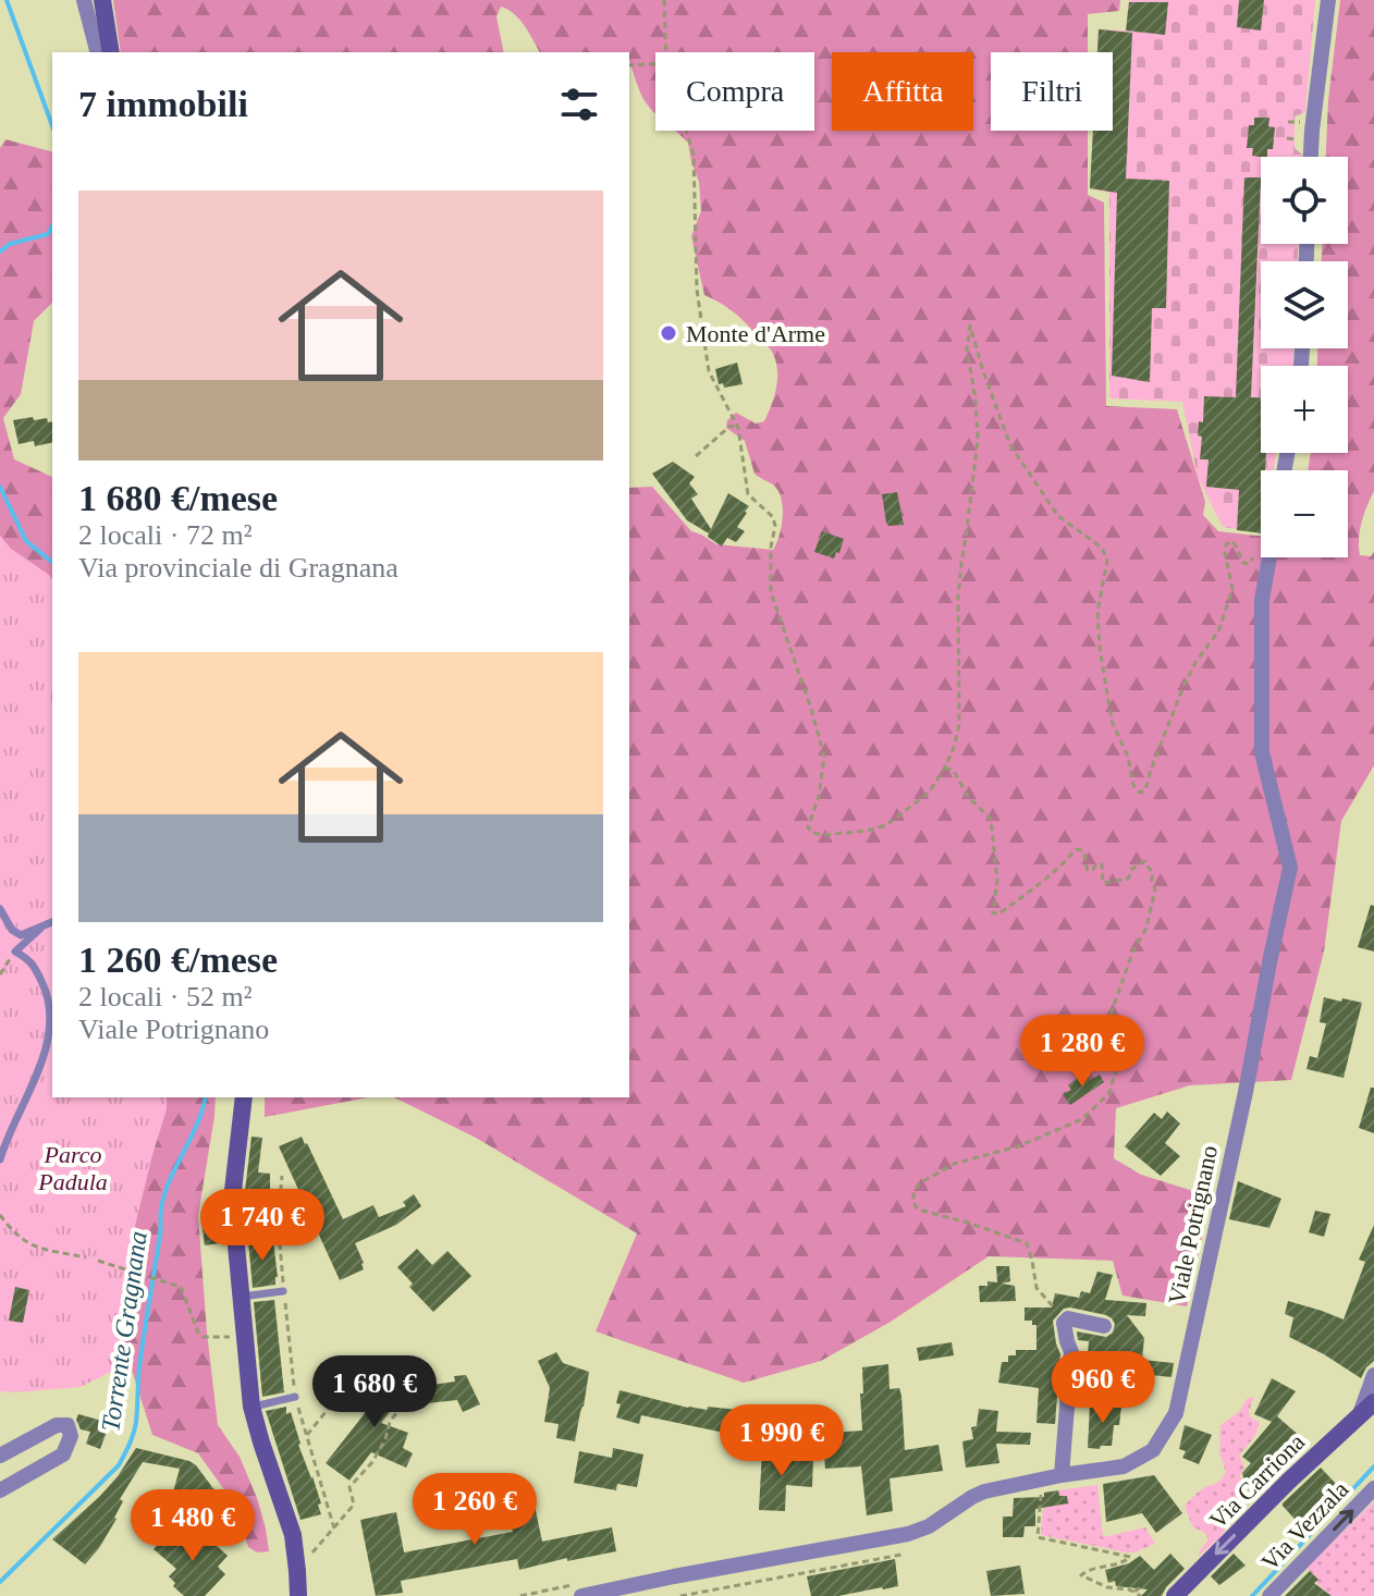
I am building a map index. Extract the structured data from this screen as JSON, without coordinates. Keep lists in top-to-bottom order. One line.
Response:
{"streets":{"main road":["Via Carriona"],"street":["Viale Potrignano","Via Vezzala"]},"one_way":["Via Carriona","Via Vezzala"],"water":["Torrente Gragnana"],"parks":["Parco Padula"],"places":["Monte d'Arme"],"page":{"chip":["Compra","Affitta","Filtri"],"heading":"7 immobili","map_buttons":["+","−"],"list":[{"name":"1 680 €/mese","note":"2 locali · 72 m² · Via provinciale di Gragnana"},{"name":"1 260 €/mese","note":"2 locali · 52 m² · Viale Potrignano"}],"price":["1 280 €","1 740 €","960 €","1 680 €","1 990 €","1 260 €","1 480 €"]}}
